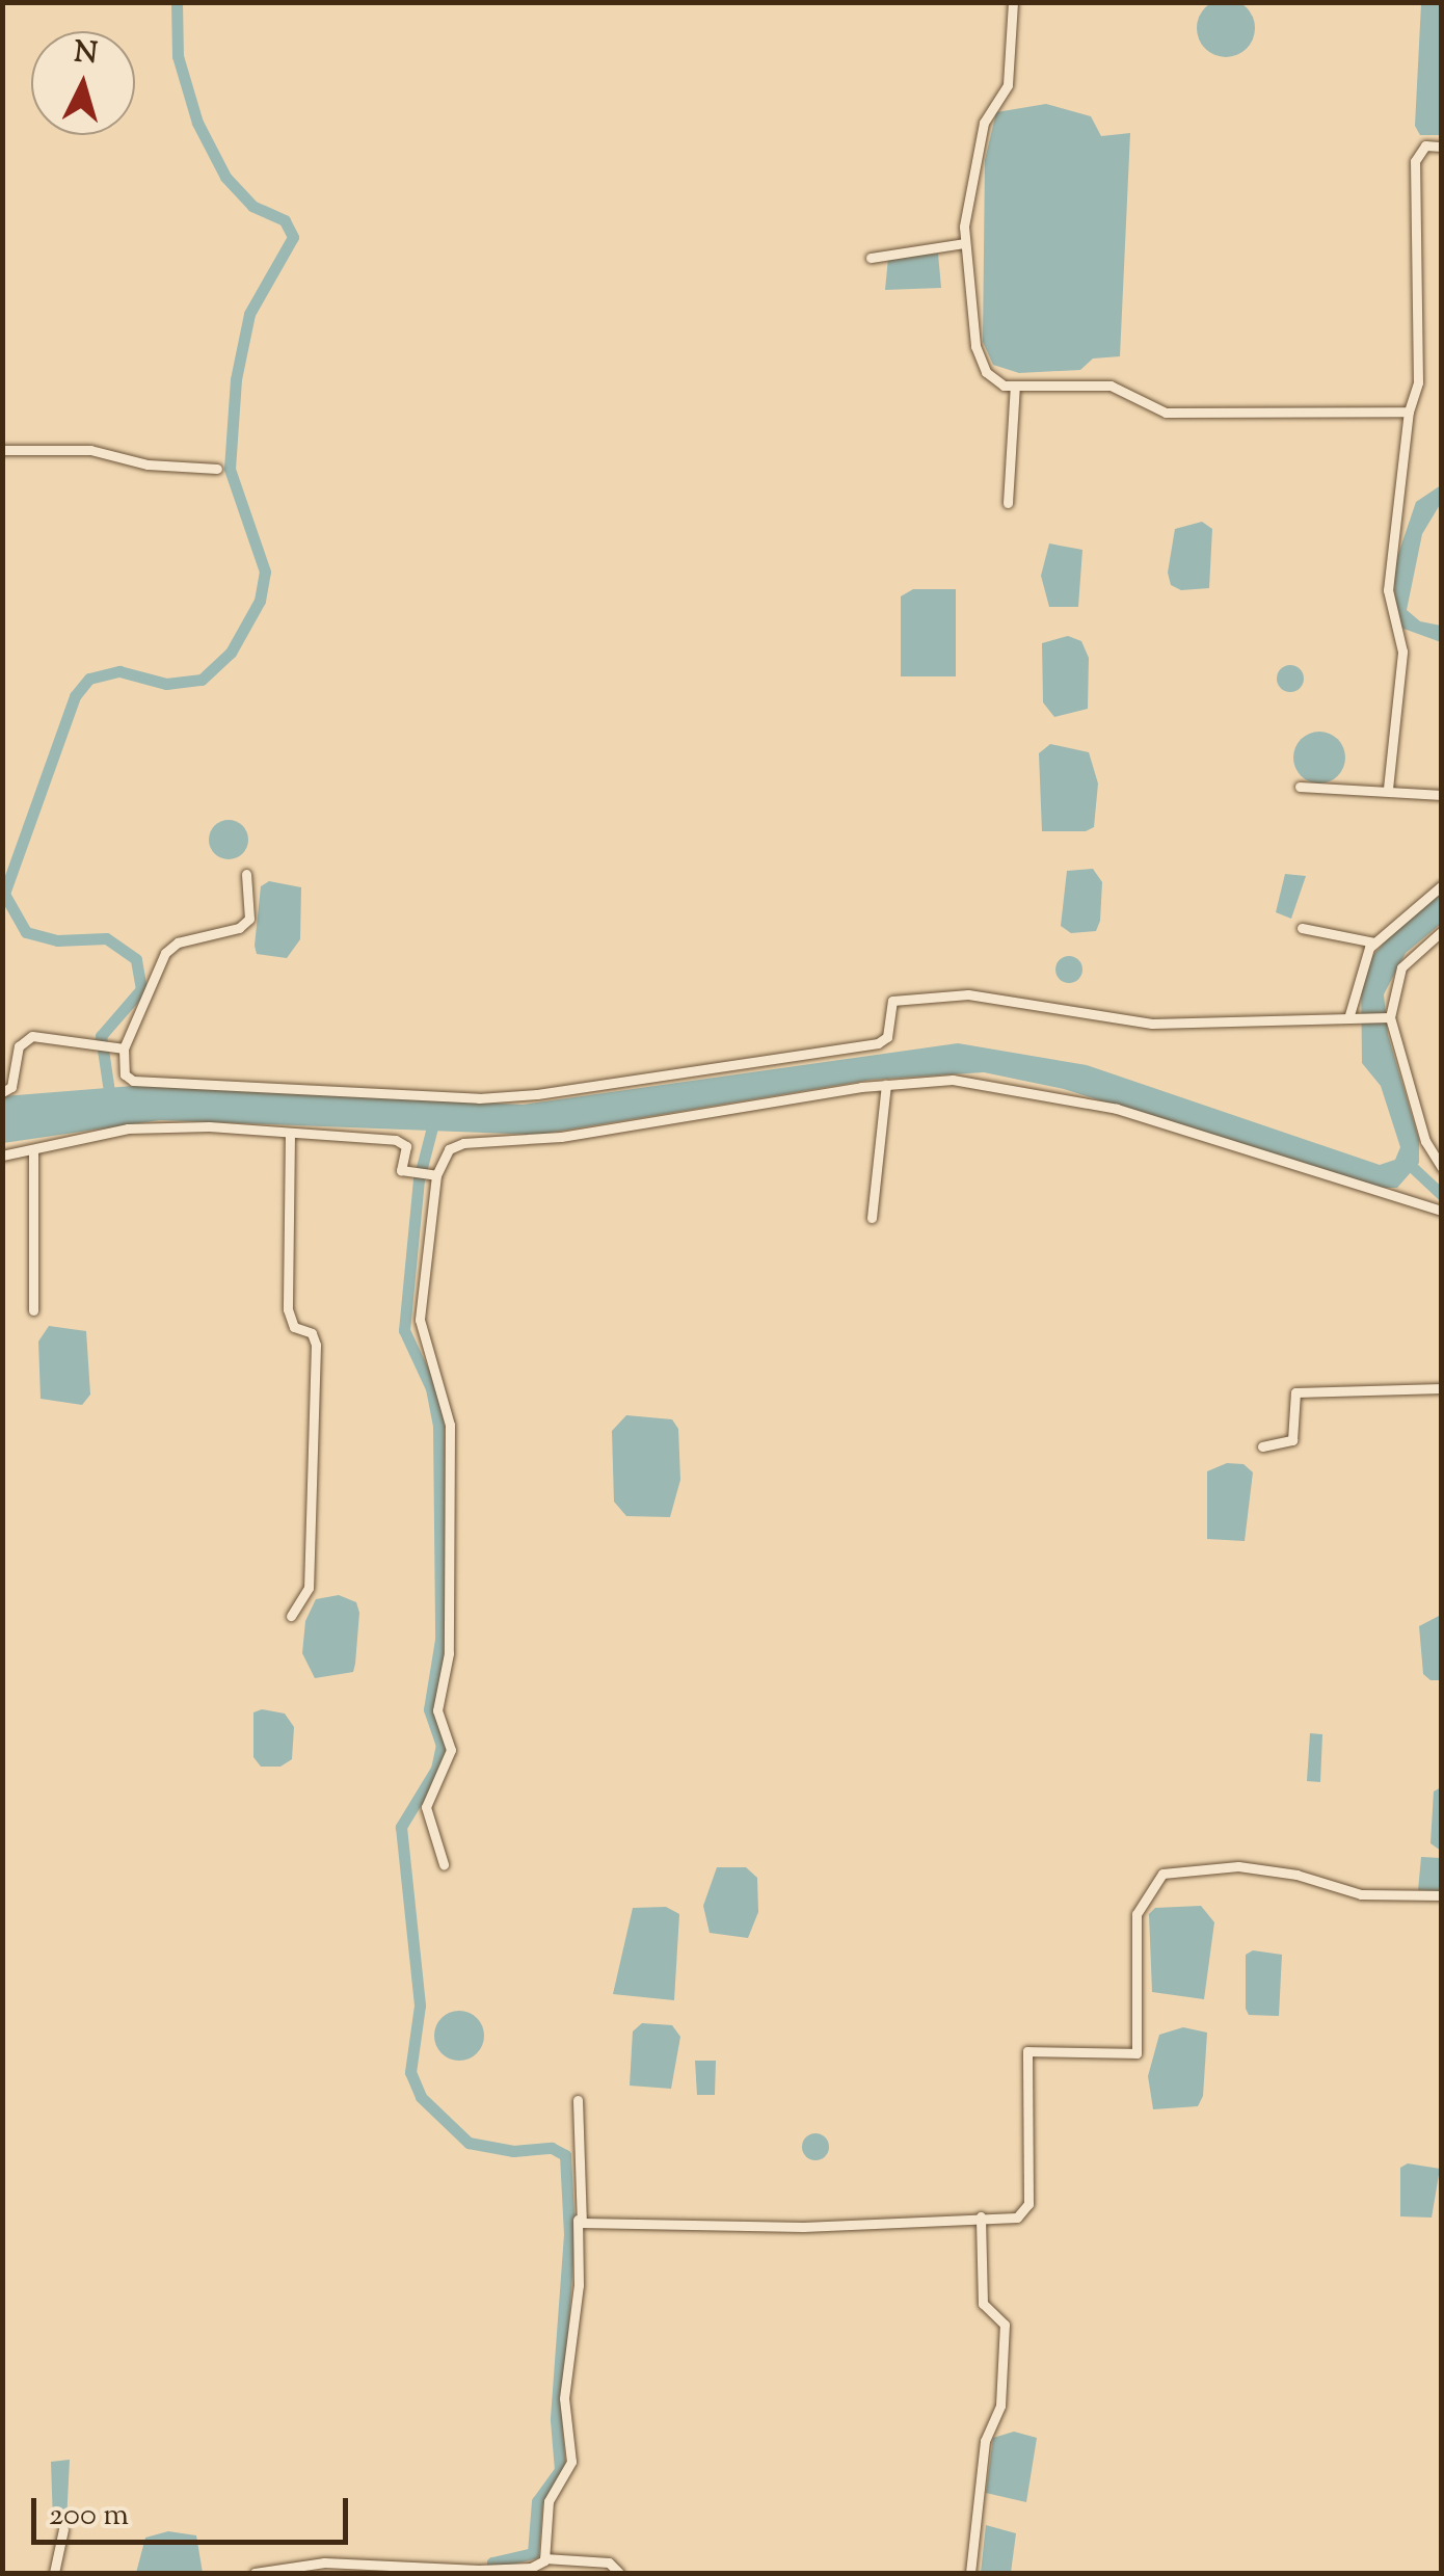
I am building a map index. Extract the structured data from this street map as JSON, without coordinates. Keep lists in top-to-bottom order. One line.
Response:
{"scale_bar":"200 m","north":"top"}
